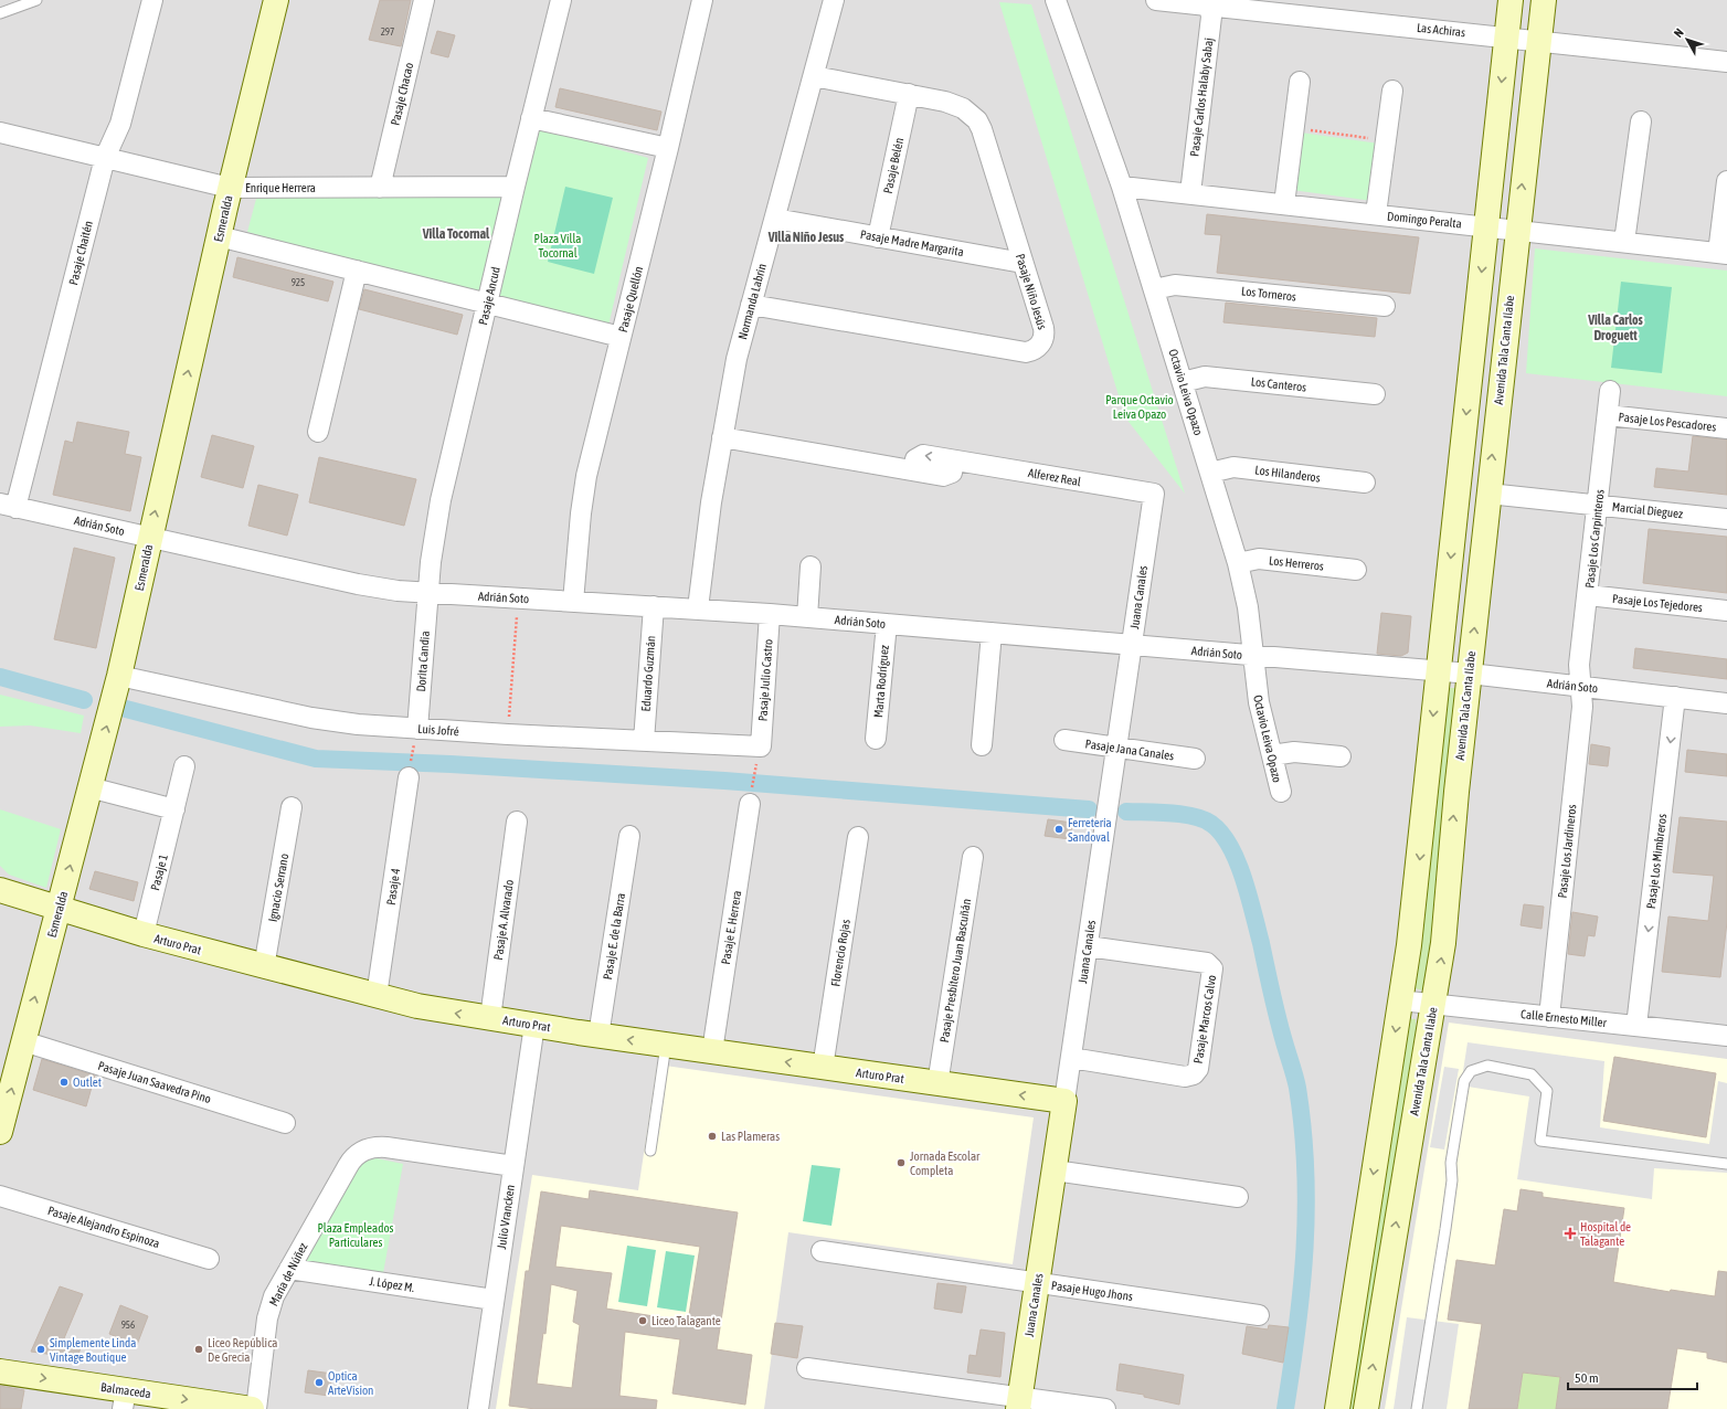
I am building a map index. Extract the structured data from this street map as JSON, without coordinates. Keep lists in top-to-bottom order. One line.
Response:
{"streets":{"street":["Las Achiras","Pasaje Chacao","Pasaje Carlos Halaby Sabaj","Pasaje Belén","Enrique Herrera","Esmeralda","Domingo Peralta","Pasaje Madre Margarita","Pasaje Chaitén","Pasaje Niño Jesús","Los Torneros","Pasaje Ancud","Pasaje Quellón","Normanda Labrin","Avenida Tala Canta Ilabe","Los Canteros","Octavio Leiva Opazo","Pasaje Los Pescadores","Los Hilanderos","Alferez Real","Marcial Dieguez","Adrián Soto","Pasaje Los Carpinteros","Los Herreros","Juana Canales","Pasaje Los Tejedores","Dorita Candia","Eduardo Guzmán","Pasaje Julio Castro","Marta Rodríguez","Luis Jofré","Pasaje Jana Canales","Pasaje Los Jardineros","Pasaje Los Mimbreros","Pasaje 1","Pasaje 4","Ignacio Serrano","Pasaje A. Alvarado","Pasaje E. Herrera","Pasaje E. de la Barra","Arturo Prat","Florencio Rojas","Pasaje Presbítero Juan Bascuñán","Calle Ernesto Miller","Pasaje Marcos Calvo","Pasaje Juan Saavedra Pino","Julio Vrancken","Pasaje Alejandro Espinoza","María de Núñez","J. López M.","Pasaje Hugo Jhons","Balmaceda"]},"crossings":[["Las Achiras","Pasaje Carlos Halaby Sabaj"],["Las Achiras","Avenida Tala Canta Ilabe"],["Pasaje Chacao","Enrique Herrera"],["Pasaje Carlos Halaby Sabaj","Domingo Peralta"],["Pasaje Belén","Pasaje Madre Margarita"],["Pasaje Belén","Pasaje Niño Jesús"],["Enrique Herrera","Esmeralda"],["Enrique Herrera","Pasaje Chaitén"],["Enrique Herrera","Pasaje Ancud"],["Esmeralda","Adrián Soto"],["Esmeralda","Luis Jofré"],["Esmeralda","Arturo Prat"],["Esmeralda","Pasaje Juan Saavedra Pino"],["Domingo Peralta","Avenida Tala Canta Ilabe"],["Domingo Peralta","Octavio Leiva Opazo"],["Pasaje Madre Margarita","Pasaje Niño Jesús"],["Pasaje Madre Margarita","Normanda Labrin"],["Pasaje Chaitén","Adrián Soto"],["Pasaje Niño Jesús","Normanda Labrin"],["Los Torneros","Octavio Leiva Opazo"],["Pasaje Ancud","Adrián Soto"],["Pasaje Ancud","Dorita Candia"],["Pasaje Quellón","Adrián Soto"],["Normanda Labrin","Alferez Real"],["Normanda Labrin","Adrián Soto"],["Avenida Tala Canta Ilabe","Marcial Dieguez"],["Avenida Tala Canta Ilabe","Adrián Soto"],["Avenida Tala Canta Ilabe","Calle Ernesto Miller"],["Los Canteros","Octavio Leiva Opazo"],["Octavio Leiva Opazo","Los Hilanderos"],["Octavio Leiva Opazo","Adrián Soto"],["Octavio Leiva Opazo","Los Herreros"],["Pasaje Los Pescadores","Pasaje Los Carpinteros"],["Alferez Real","Juana Canales"],["Marcial Dieguez","Pasaje Los Carpinteros"],["Adrián Soto","Pasaje Los Carpinteros"],["Adrián Soto","Juana Canales"],["Adrián Soto","Dorita Candia"],["Adrián Soto","Eduardo Guzmán"],["Adrián Soto","Pasaje Julio Castro"],["Adrián Soto","Marta Rodríguez"],["Adrián Soto","Pasaje Los Jardineros"],["Adrián Soto","Pasaje Los Mimbreros"],["Pasaje Los Carpinteros","Pasaje Los Tejedores"],["Pasaje Los Carpinteros","Pasaje Los Jardineros"],["Juana Canales","Pasaje Jana Canales"],["Juana Canales","Arturo Prat"],["Juana Canales","Pasaje Marcos Calvo"],["Juana Canales","Pasaje Hugo Jhons"],["Dorita Candia","Luis Jofré"],["Eduardo Guzmán","Luis Jofré"],["Pasaje Julio Castro","Luis Jofré"],["Pasaje Los Jardineros","Calle Ernesto Miller"],["Pasaje Los Mimbreros","Calle Ernesto Miller"],["Pasaje 1","Arturo Prat"],["Pasaje 4","Arturo Prat"],["Ignacio Serrano","Arturo Prat"],["Pasaje A. Alvarado","Arturo Prat"],["Pasaje E. Herrera","Arturo Prat"],["Pasaje E. de la Barra","Arturo Prat"],["Arturo Prat","Florencio Rojas"],["Arturo Prat","Pasaje Presbítero Juan Bascuñán"],["Arturo Prat","Julio Vrancken"],["Julio Vrancken","María de Núñez"],["Julio Vrancken","J. López M."],["María de Núñez","J. López M."]],"one_way":["Esmeralda","Pasaje Los Mimbreros","Arturo Prat","Balmaceda"],"districts":["Villa Tocornal","Villa Niño Jesus","Villa Carlos Droguett"],"parks":["Plaza Villa Tocornal","Parque Octavio Leiva Opazo","Plaza Empleados Particulares"],"places":{"other":["Ferretería Sandoval","Outlet","Las Plameras","Jornada Escolar Completa","Liceo Talagante","Simplemente Linda Vintage Boutique","Liceo República De Grecia","Optica ArteVision"],"health":["Hospital de Talagante"]},"house_numbers":["297","925","956"],"scale_bar":"50 m","north":"top left"}
